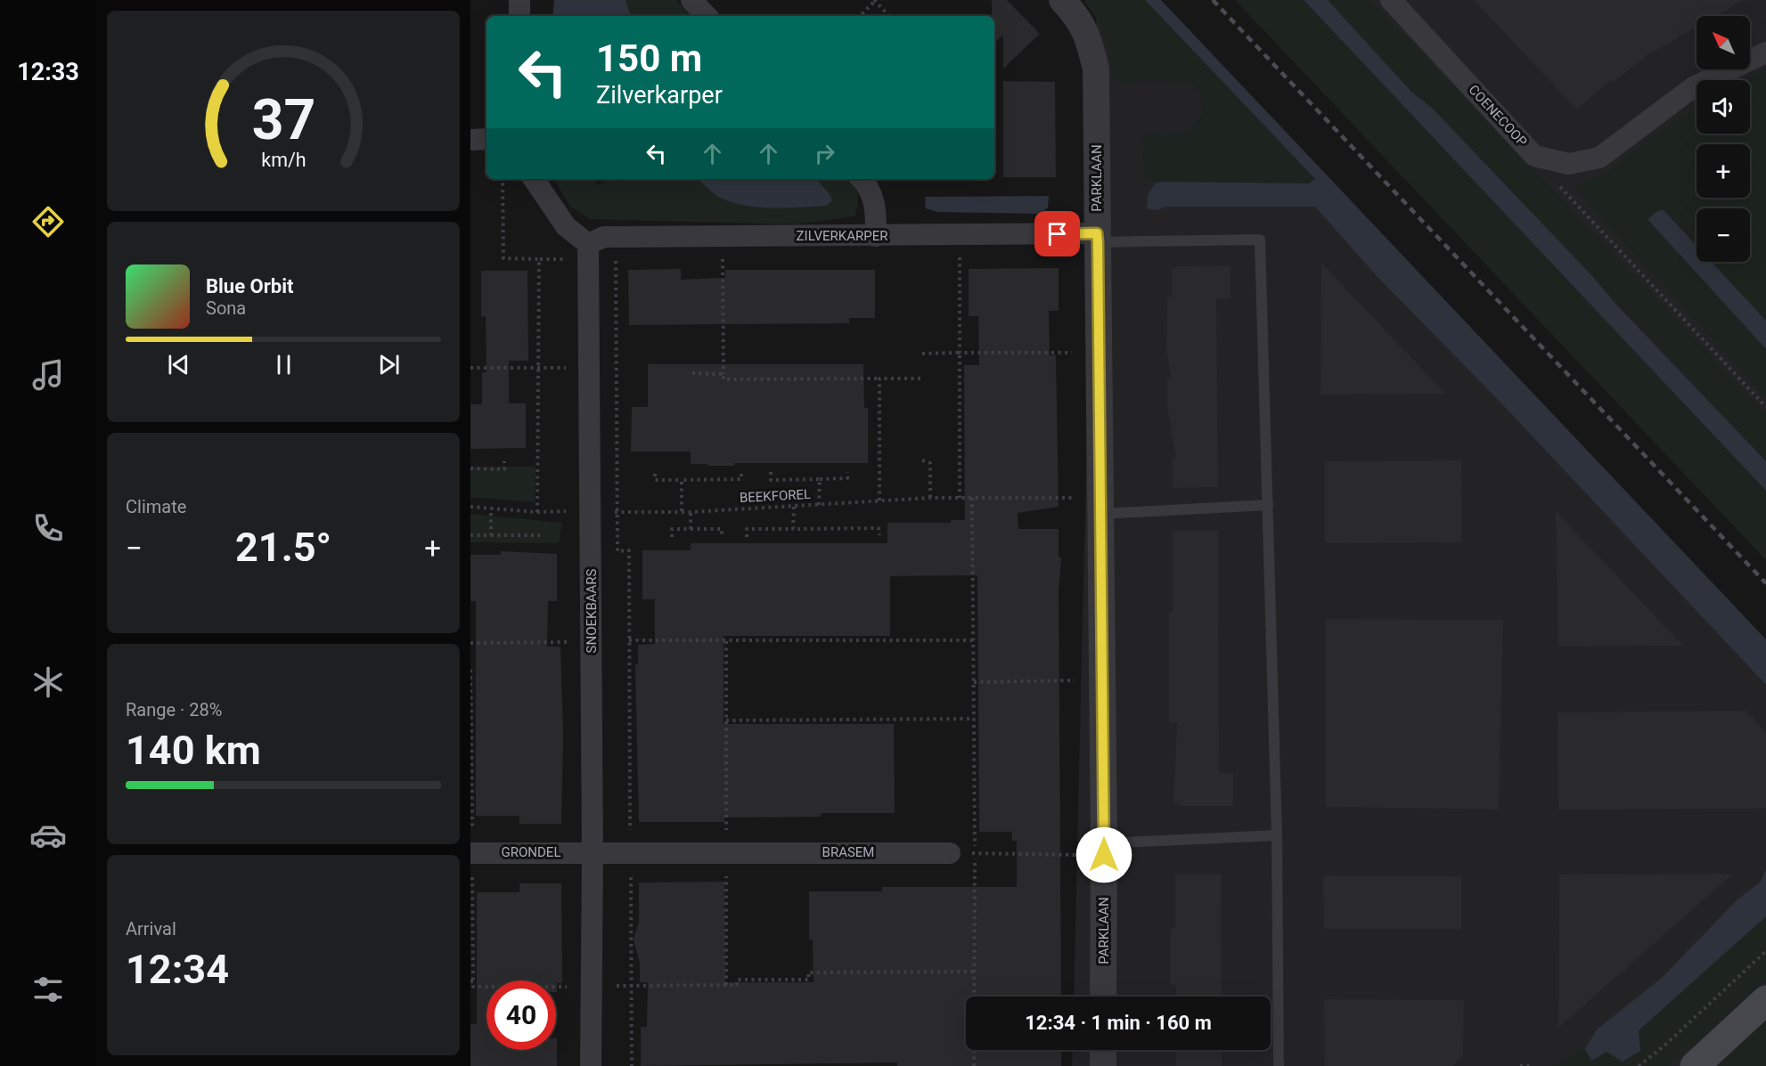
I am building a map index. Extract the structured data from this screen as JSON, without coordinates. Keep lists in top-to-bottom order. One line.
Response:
{"streets":{"street":["COENECOOP","PARKLAAN","ZILVERKARPER","SNOEKBAARS","GRONDEL","BRASEM"],"path":["BEEKFOREL"]},"crossings":[["PARKLAAN","ZILVERKARPER"],["PARKLAAN","BEEKFOREL"],["ZILVERKARPER","SNOEKBAARS"],["BEEKFOREL","SNOEKBAARS"],["SNOEKBAARS","GRONDEL"],["SNOEKBAARS","BRASEM"],["GRONDEL","BRASEM"]],"north":"top left","page":{"tabs":"12:33","map_buttons":["+","−"],"turn":["150 m","Zilverkarper"],"song":["Blue Orbit","Sona"],"tile":["Climate",["Range · 28%","140 km"],["Arrival","12:34"]],"heat":["−","21.5°","+"],"limit":"40","trip":"12:34 · 1 min · 160 m","gauge":["37","km/h"]}}
